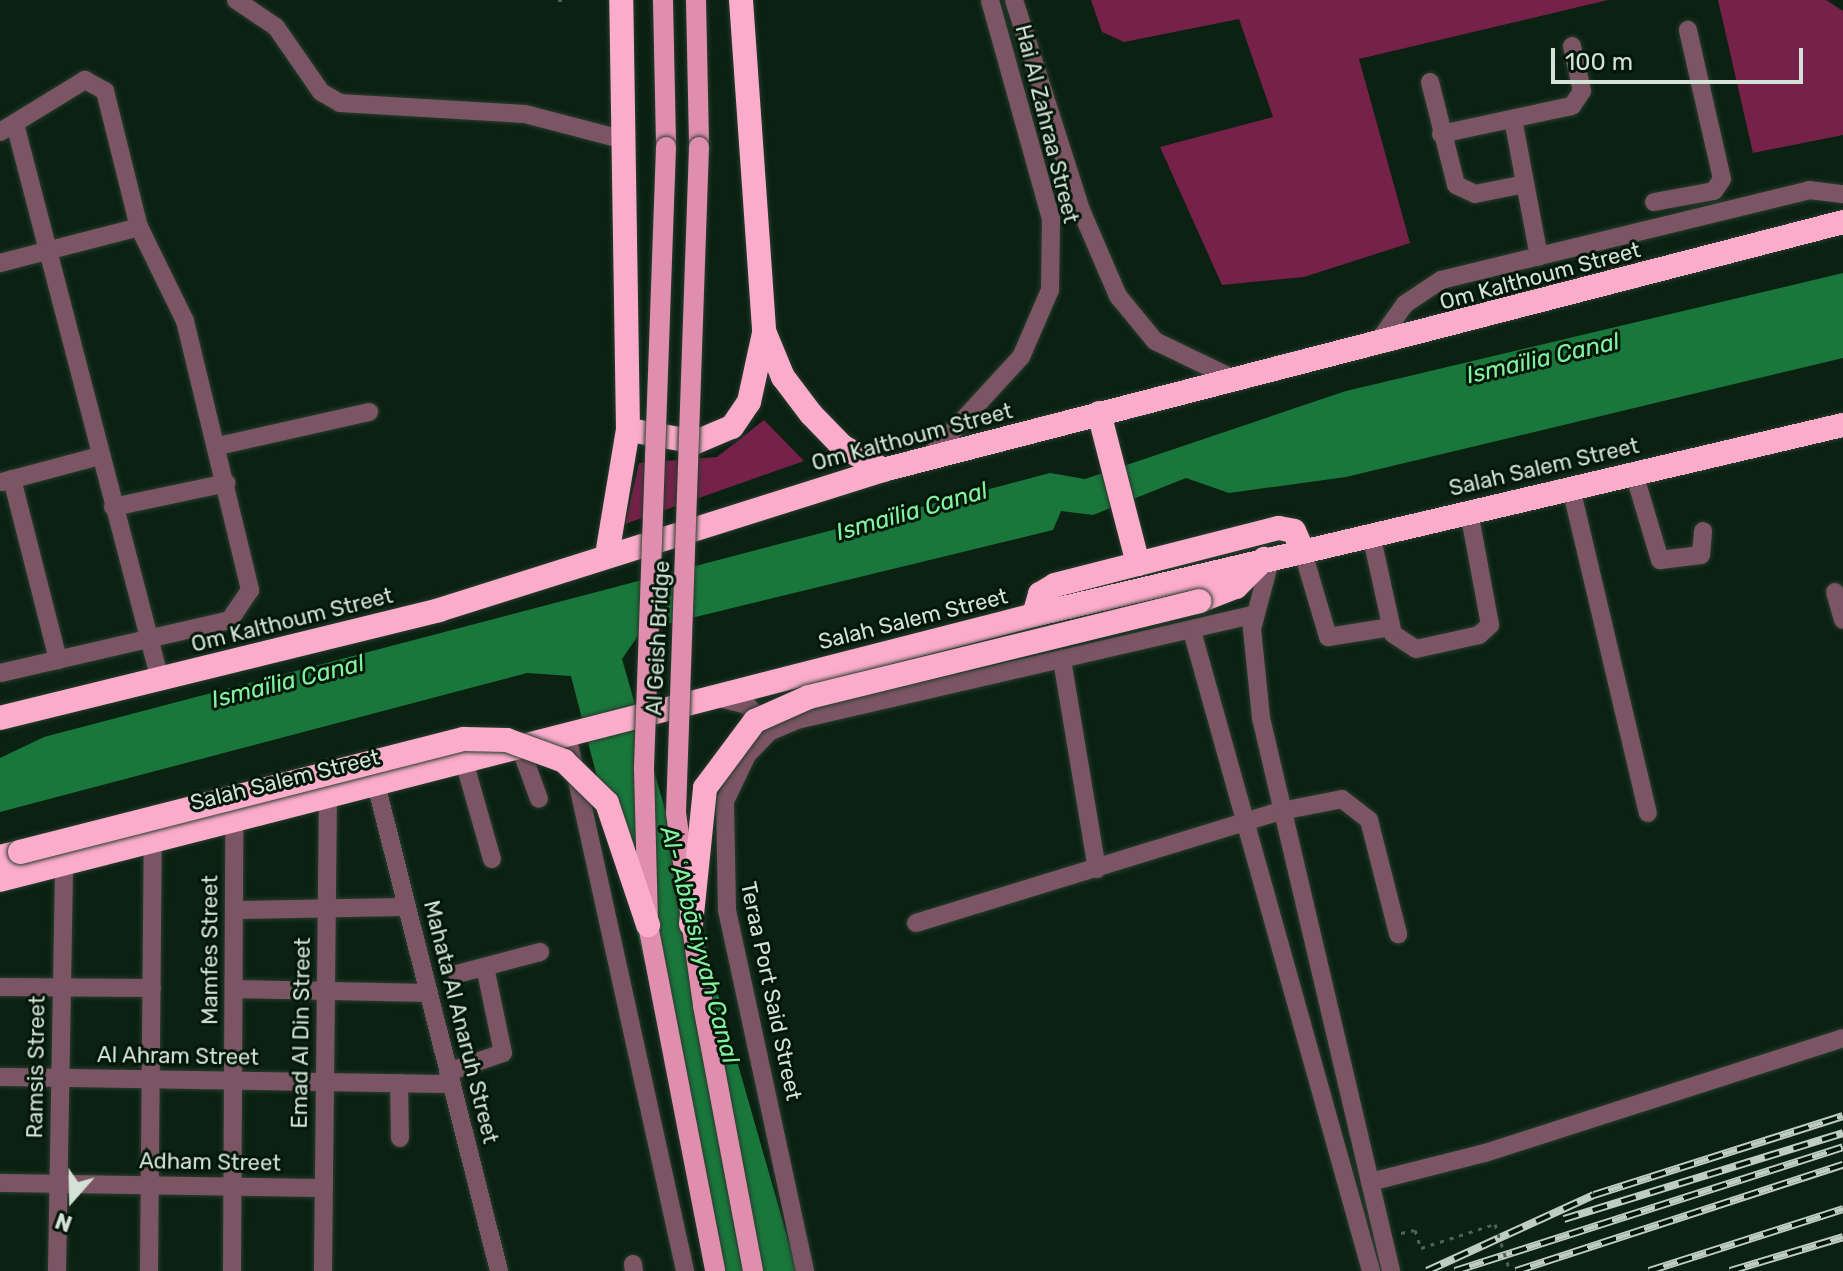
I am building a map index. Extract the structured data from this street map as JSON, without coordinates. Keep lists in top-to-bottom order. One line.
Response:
{"streets":{"highway":["Om Kalthoum Street","Salah Salem Street"],"main road":["Al Geish Bridge"],"street":["Hai Al Zahraa Street","Mamfes Street","Teraa Port Said Street","Mahata Al Anaruh Street","Emad Al Din Street","Al Ahram Street","Ramsis Street","Adham Street"]},"crossings":[["Hai Al Zahraa Street","Om Kalthoum Street"],["Salah Salem Street","Mamfes Street"],["Salah Salem Street","Mahata Al Anaruh Street"],["Salah Salem Street","Emad Al Din Street"],["Salah Salem Street","Ramsis Street"],["Mamfes Street","Al Ahram Street"],["Mamfes Street","Adham Street"],["Mahata Al Anaruh Street","Al Ahram Street"],["Emad Al Din Street","Al Ahram Street"],["Emad Al Din Street","Adham Street"],["Al Ahram Street","Ramsis Street"],["Ramsis Street","Adham Street"]],"water":["Ismaïlia Canal","Al-ʿAbbāsiyyah Canal"],"scale_bar":"100 m","north":"bottom"}
